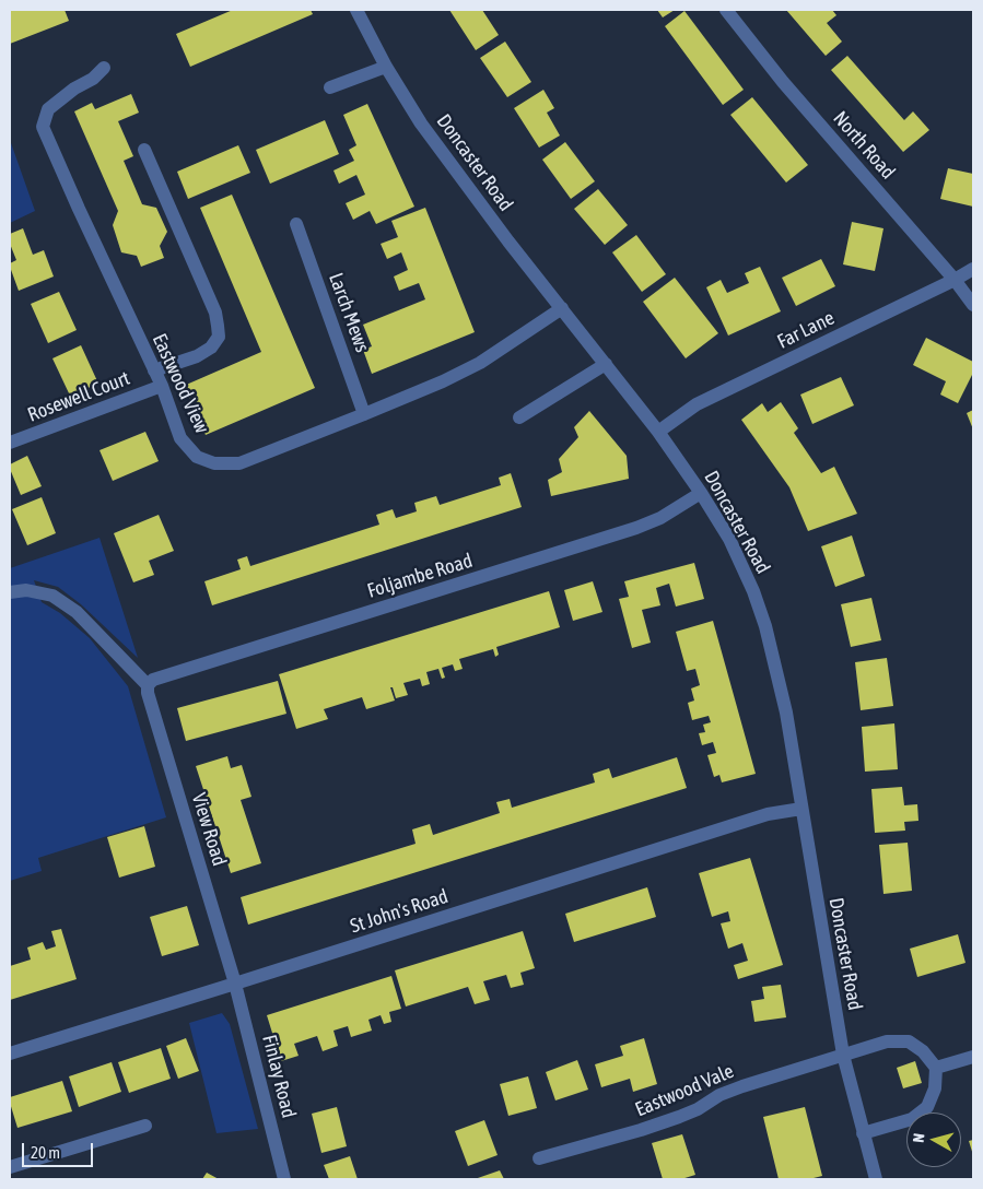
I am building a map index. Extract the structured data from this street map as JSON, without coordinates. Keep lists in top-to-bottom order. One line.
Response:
{"streets":{"street":["North Road","Doncaster Road","Larch Mews","Far Lane","Eastwood View","Rosewell Court","Foljambe Road","View Road","St John's Road","Finlay Road","Eastwood Vale"]},"crossings":[["North Road","Far Lane"],["Doncaster Road","Far Lane"],["Doncaster Road","Eastwood View"],["Doncaster Road","Foljambe Road"],["Doncaster Road","St John's Road"],["Doncaster Road","Eastwood Vale"],["Larch Mews","Eastwood View"],["Eastwood View","Rosewell Court"],["Foljambe Road","View Road"],["View Road","St John's Road"],["View Road","Finlay Road"],["St John's Road","Finlay Road"]],"scale_bar":"20 m","north":"left"}
